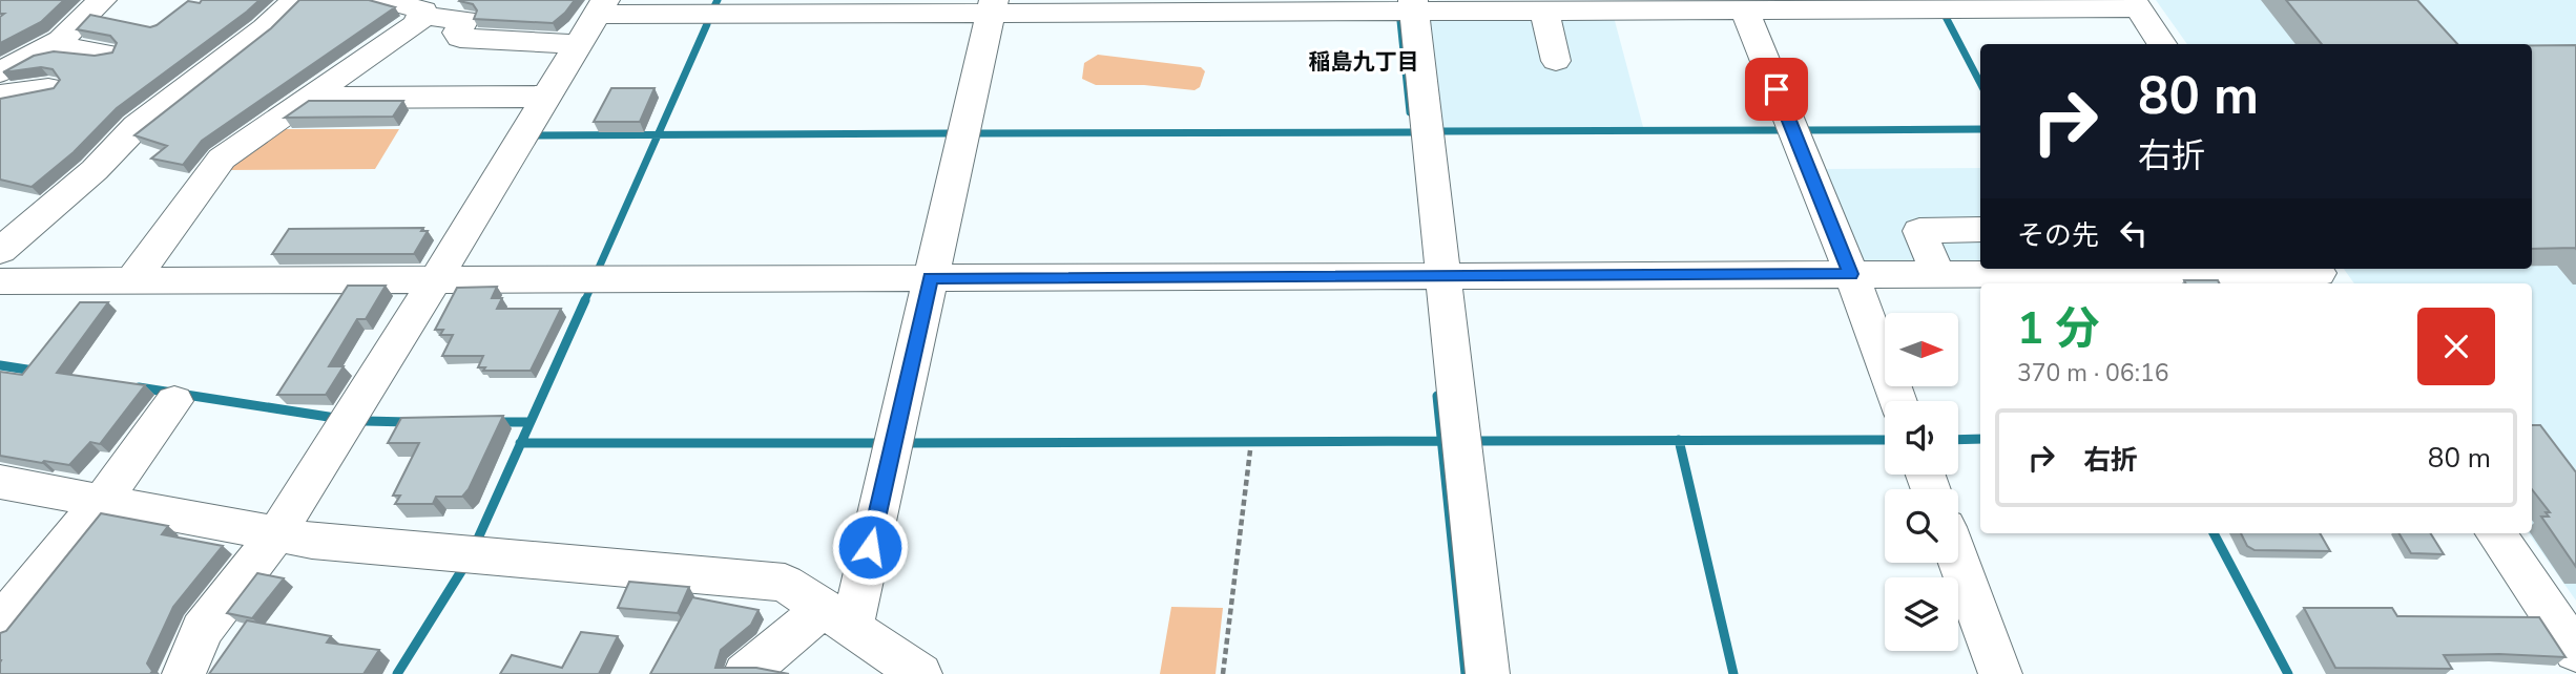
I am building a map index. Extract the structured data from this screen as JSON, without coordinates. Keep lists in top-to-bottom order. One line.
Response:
{"districts":["稲島九丁目"],"north":"right","page":{"turn":["80 m","右折"],"then":"その先","heading":["1 分","370 m · 06:16"],"list":[{"name":"右折","value":"80 m"}]}}
